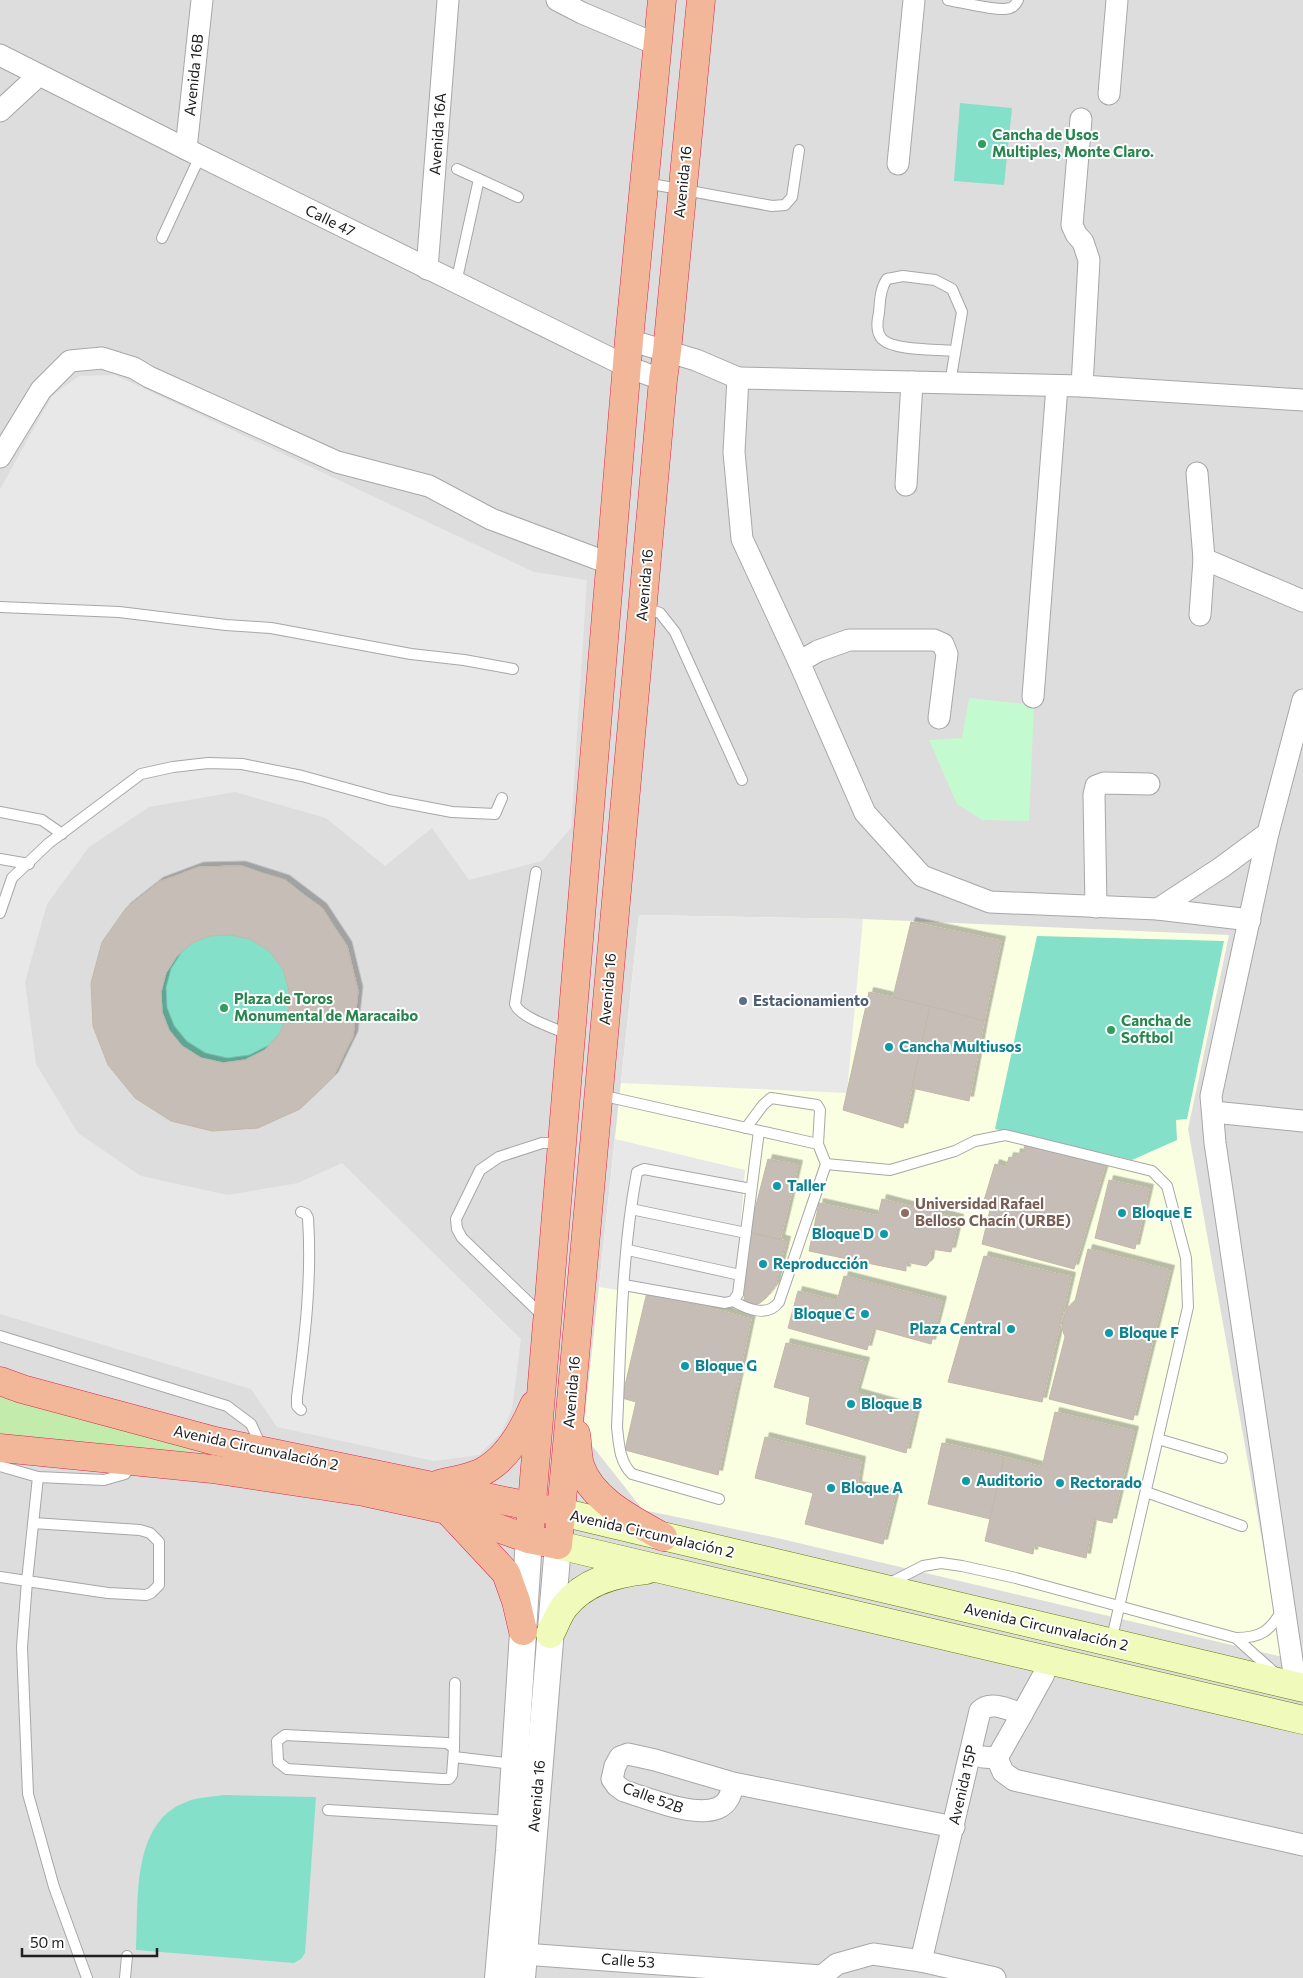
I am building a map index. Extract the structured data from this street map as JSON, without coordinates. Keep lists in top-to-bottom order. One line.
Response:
{"streets":{"highway":["Avenida 16","Avenida Circunvalación 2"],"street":["Avenida 16B","Avenida 16A","Calle 47","Avenida 15P","Calle 52B","Calle 53"]},"crossings":[["Avenida 16B","Calle 47"],["Avenida 16A","Calle 47"],["Avenida 16","Calle 47"],["Avenida 16","Avenida Circunvalación 2"],["Avenida 16","Calle 53"],["Avenida 15P","Calle 52B"],["Avenida 15P","Calle 53"]],"places":["Cancha de Usos Multiples, Monte Claro.","Estacionamiento","Plaza de Toros Monumental de Maracaibo","Cancha de Softbol","Cancha Multiusos","Taller","Universidad Rafael Belloso Chacín (URBE)","Bloque E","Bloque D","Reproducción","Bloque C","Plaza Central","Bloque F","Bloque G","Bloque B","Auditorio","Rectorado","Bloque A"],"scale_bar":"50 m"}
